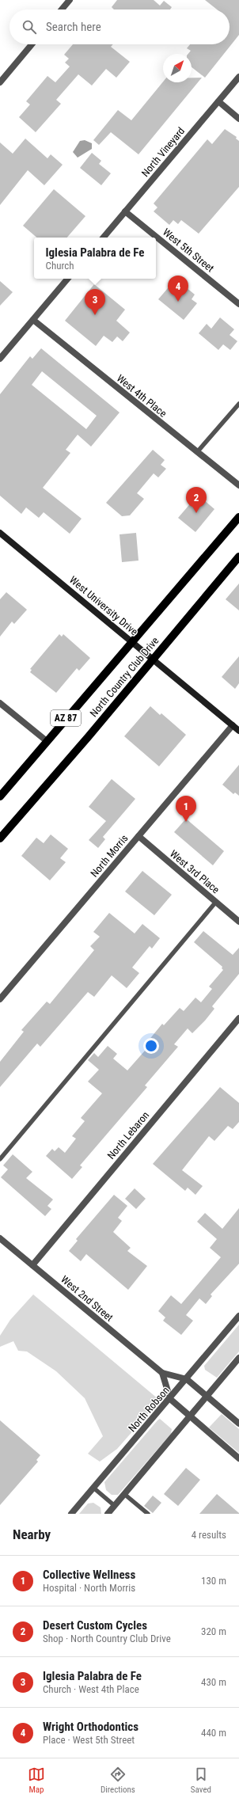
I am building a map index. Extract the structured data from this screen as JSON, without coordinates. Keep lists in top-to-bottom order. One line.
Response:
{"streets":{"main road":["West University Drive","North Country Club Drive","AZ 87"],"street":["North Vineyard","West 5th Street","West 4th Place","North Morris","West 3rd Place","North Lebaron","West 2nd Street","North Robson"]},"crossings":[["North Vineyard","West 5th Street"],["West University Drive","North Country Club Drive"],["West University Drive","North Morris"],["North Morris","West 3rd Place"],["North Lebaron","West 2nd Street"],["West 2nd Street","North Robson"]],"north":"top right","page":{"search":"Search here","popup":["Iglesia Palabra de Fe","Church"],"pins":["4","3","2","1"],"heading":["Nearby","4 results"],"list":[{"mark":"1","name":"Collective Wellness","note":"Hospital · North Morris","value":"130 m"},{"mark":"2","name":"Desert Custom Cycles","note":"Shop · North Country Club Drive","value":"320 m"},{"mark":"3","name":"Iglesia Palabra de Fe","note":"Church · West 4th Place","value":"430 m"},{"mark":"4","name":"Wright Orthodontics","note":"Place · West 5th Street","value":"440 m"}],"nav":["Map","Directions","Saved"]}}
